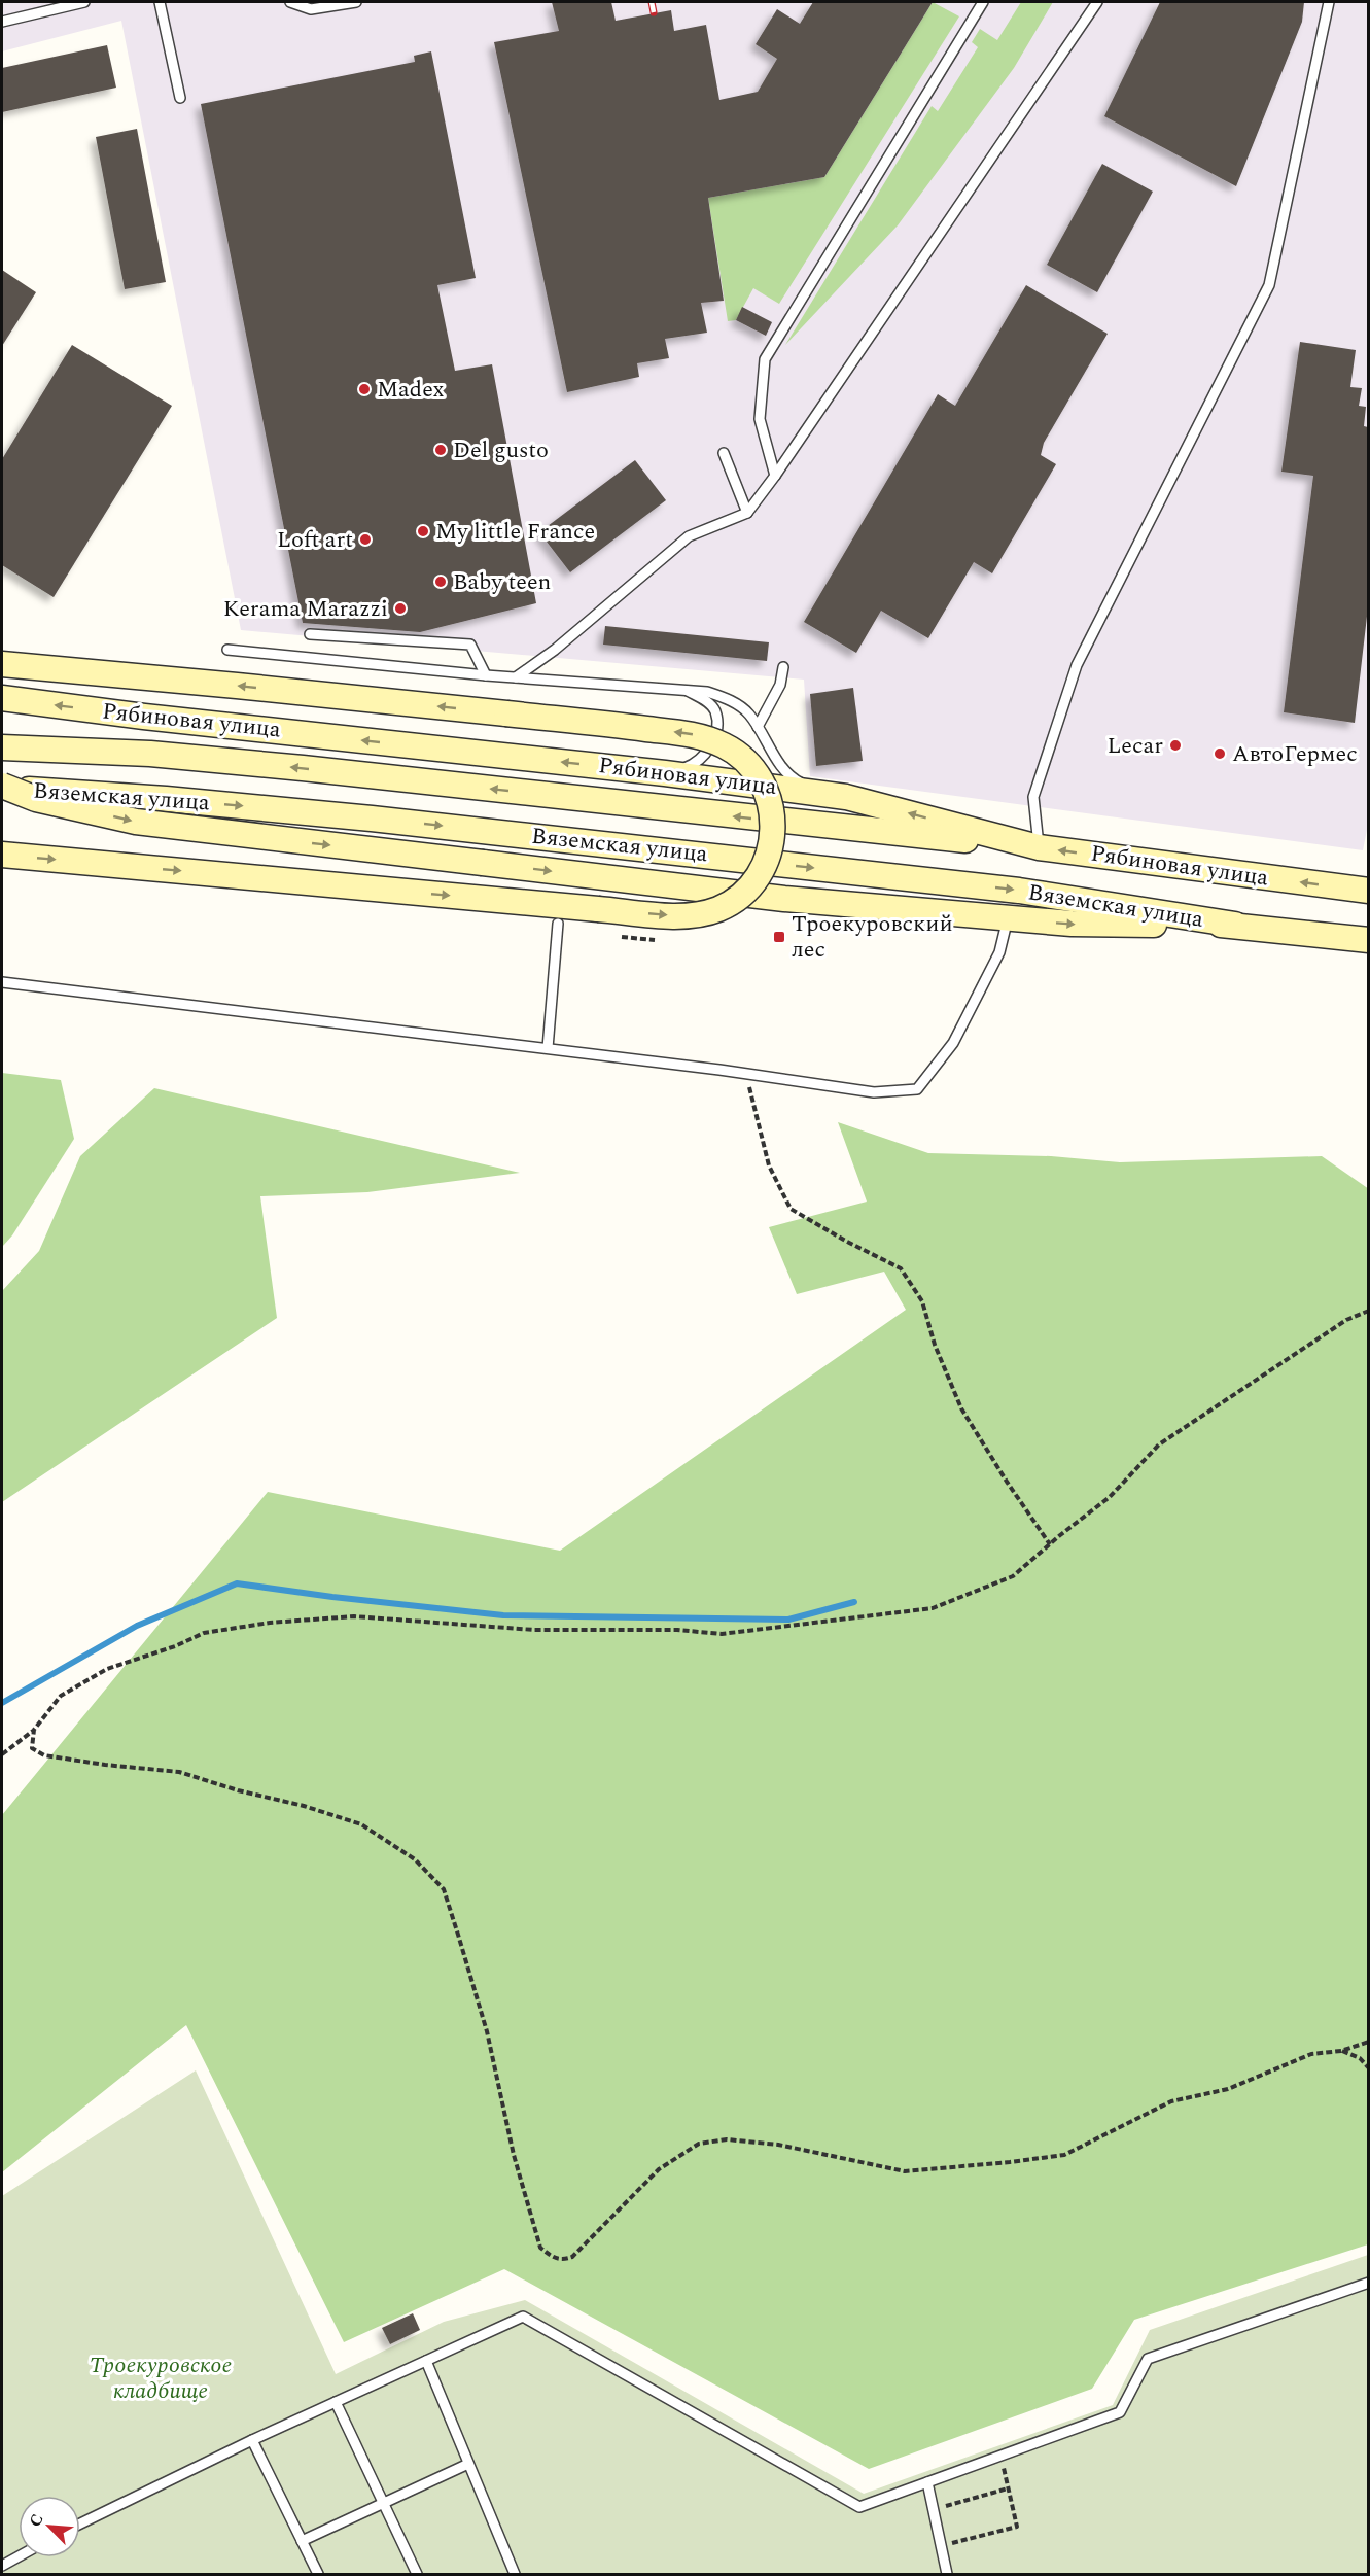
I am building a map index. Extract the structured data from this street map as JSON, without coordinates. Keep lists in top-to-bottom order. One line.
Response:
{"streets":{"main road":["Рябиновая улица","Вяземская улица"]},"crossings":[["Рябиновая улица","Вяземская улица"]],"parks":["Троекуровское кладбище"],"places":{"other":["Madex","Del gusto","My little France","Loft art","Baby teen","Kerama Marazzi","Lecar","АвтоГермес"],"transit":["Троекуровский лес"]},"north":"top left"}
